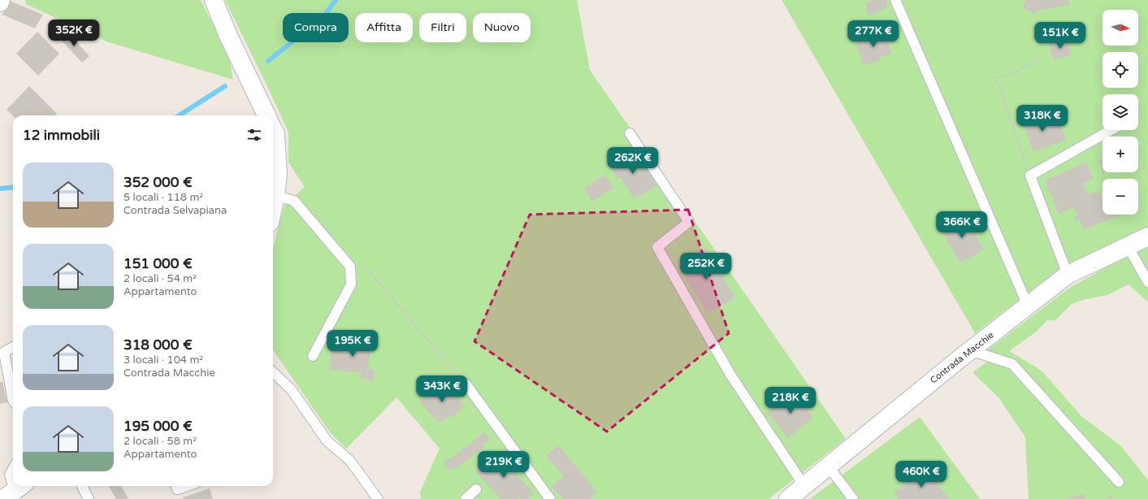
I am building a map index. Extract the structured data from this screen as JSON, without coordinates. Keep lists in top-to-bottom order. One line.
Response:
{"streets":{"street":["Contrada Macchie"]},"north":"right","page":{"map_buttons":["+","−"],"chip":["Compra","Affitta","Filtri","Nuovo"],"price":["352K €","277K €","151K €","318K €","262K €","366K €","252K €","195K €","343K €","218K €","219K €","460K €"],"heading":"12 immobili","list":[{"name":"352 000 €","note":"5 locali · 118 m² · Contrada Selvapiana"},{"name":"151 000 €","note":"2 locali · 54 m² · Appartamento"},{"name":"318 000 €","note":"3 locali · 104 m² · Contrada Macchie"},{"name":"195 000 €","note":"2 locali · 58 m² · Appartamento"}]}}
